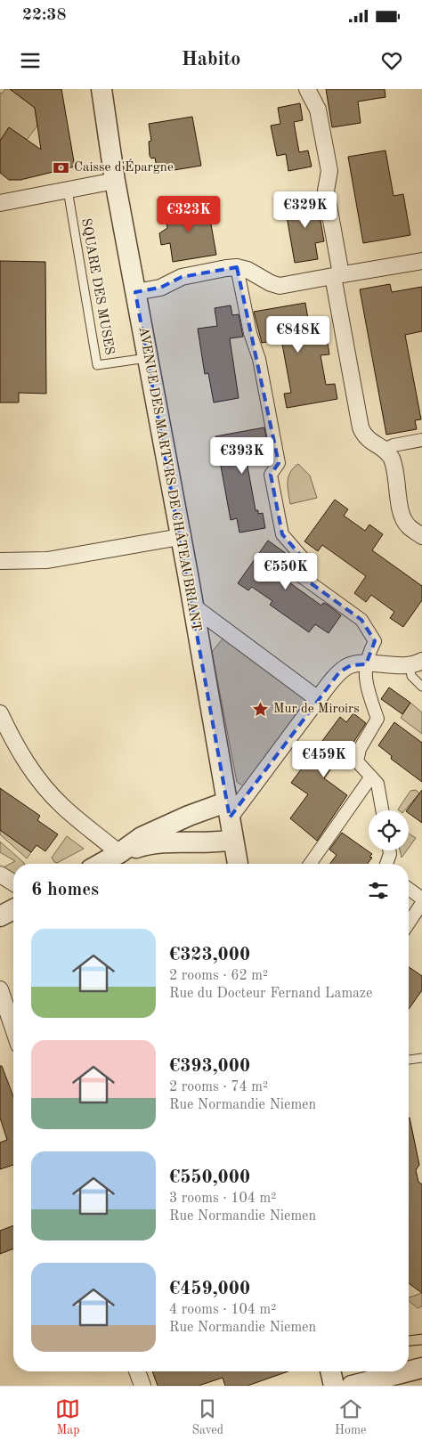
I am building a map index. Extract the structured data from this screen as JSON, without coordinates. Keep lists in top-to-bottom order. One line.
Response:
{"streets":{"street":["AVENUE DES MARTYRS DE CHÂTEAUBRIANT"],"lane":["SQUARE DES MUSES"]},"crossings":[["SQUARE DES MUSES","AVENUE DES MARTYRS DE CHÂTEAUBRIANT"]],"places":{"bank":["Caisse d'Épargne"],"place":["Mur de Miroirs"]},"page":{"status":"22:38","header":"Habito","price":["€329K","€323K","€848K","€393K","€550K","€459K"],"heading":"6 homes","list":[{"name":"€323,000","note":"2 rooms · 62 m² · Rue du Docteur Fernand Lamaze"},{"name":"€393,000","note":"2 rooms · 74 m² · Rue Normandie Niemen"},{"name":"€550,000","note":"3 rooms · 104 m² · Rue Normandie Niemen"},{"name":"€459,000","note":"4 rooms · 104 m² · Rue Normandie Niemen"}],"tabs":["Map","Saved","Home"]}}
